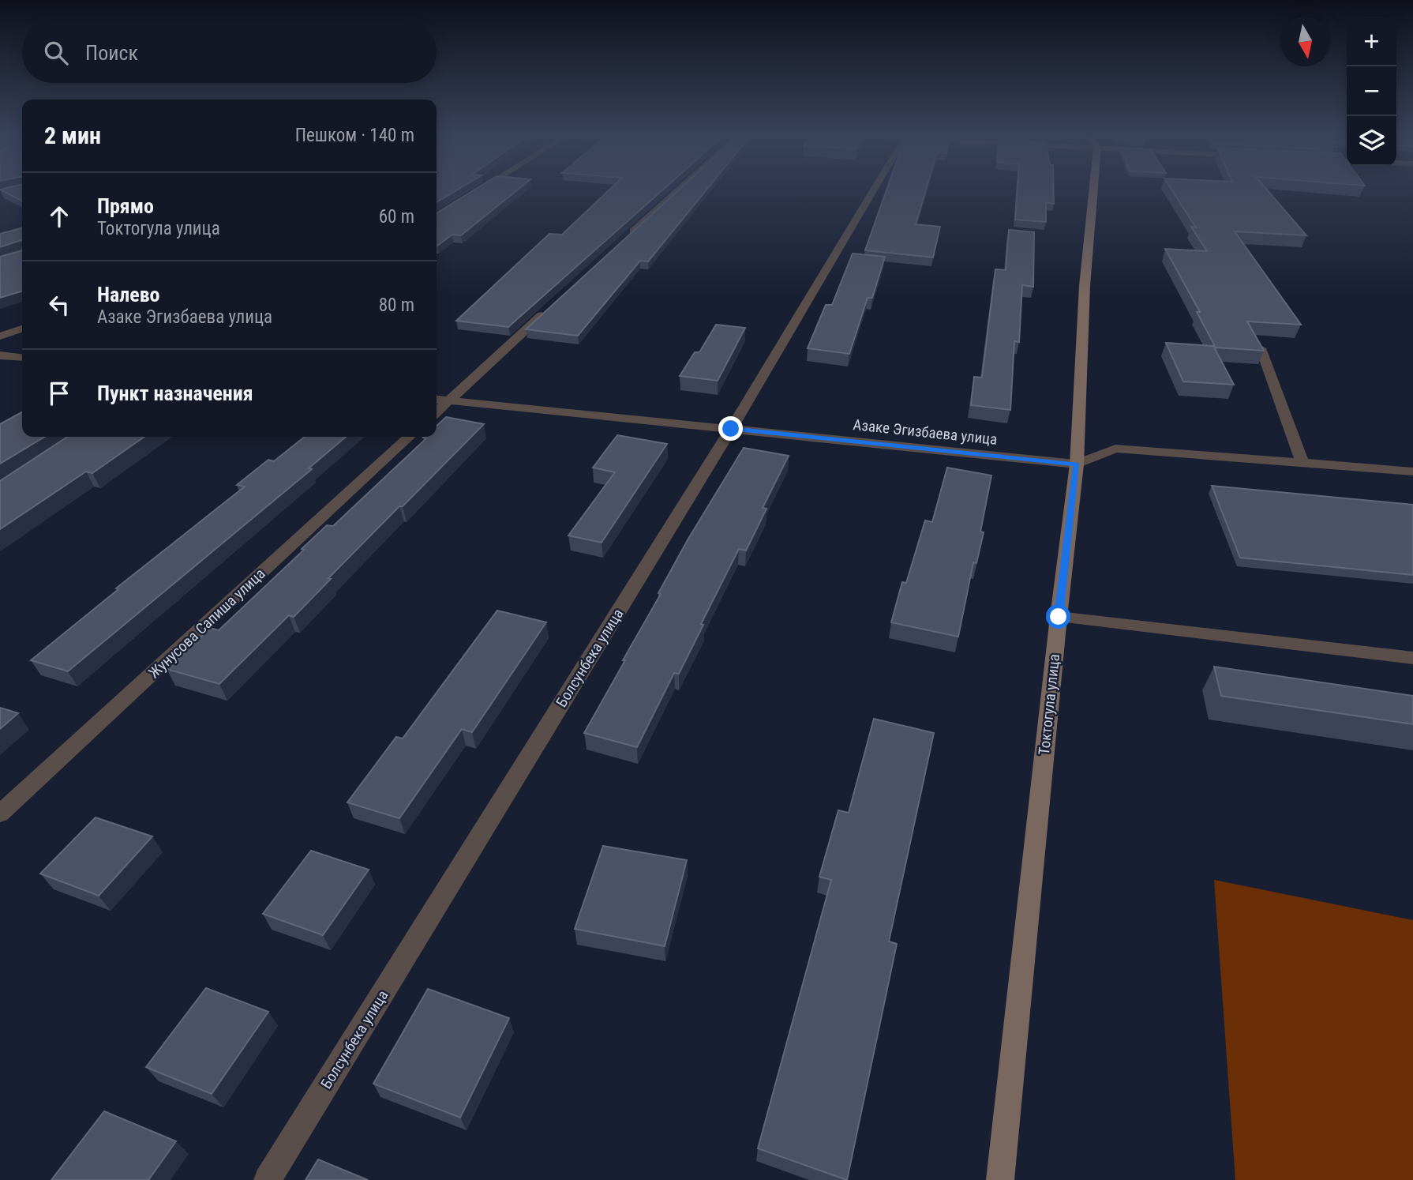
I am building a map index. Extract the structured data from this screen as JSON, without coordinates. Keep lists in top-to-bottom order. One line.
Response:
{"streets":{"street":["Азаке Эгизбаева улица","Жунусова Сапиша улица","Болсунбека улица","Токтогула улица"]},"crossings":[["Азаке Эгизбаева улица","Болсунбека улица"],["Азаке Эгизбаева улица","Токтогула улица"]],"north":"bottom","page":{"map_buttons":["+","−"],"search":"Поиск","heading":["2 мин","Пешком · 140 m"],"list":[["Прямо","Токтогула улица","60 m"],["Налево","Азаке Эгизбаева улица","80 m"],"Пункт назначения"]}}
